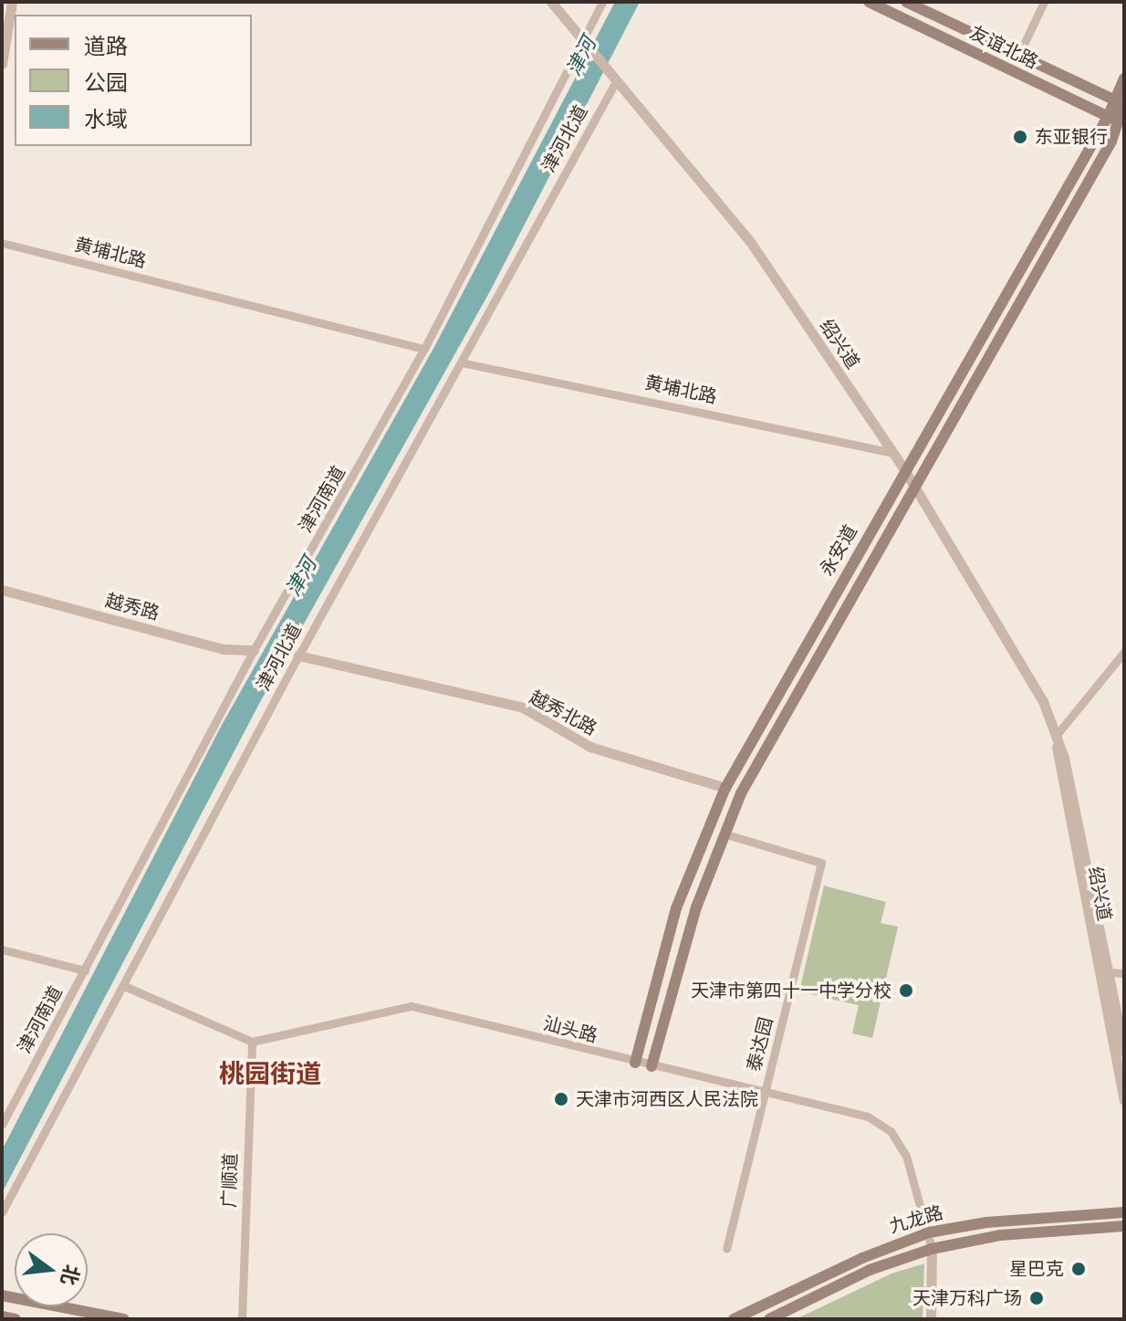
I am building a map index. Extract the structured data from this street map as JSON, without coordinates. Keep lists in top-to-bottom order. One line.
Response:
{"streets":{"main road":["友谊北路","永安道","九龙路"],"street":["津河北道","黄埔北路","绍兴道","津河南道","越秀路","越秀北路","汕头路","泰达园","广顺道"]},"crossings":[["友谊北路","永安道"],["津河北道","黄埔北路"],["津河北道","绍兴道"],["津河北道","越秀北路"],["黄埔北路","绍兴道"],["黄埔北路","津河南道"],["绍兴道","津河南道"],["绍兴道","永安道"],["津河南道","越秀路"],["永安道","越秀北路"],["永安道","汕头路"],["永安道","泰达园"],["汕头路","泰达园"],["汕头路","广顺道"],["汕头路","九龙路"]],"districts":["桃园街道"],"water":["津河"],"places":["东亚银行","天津市第四十一中学分校","天津市河西区人民法院","星巴克","天津万科广场"],"legend":["道路","公园","水域"],"north":"right"}
